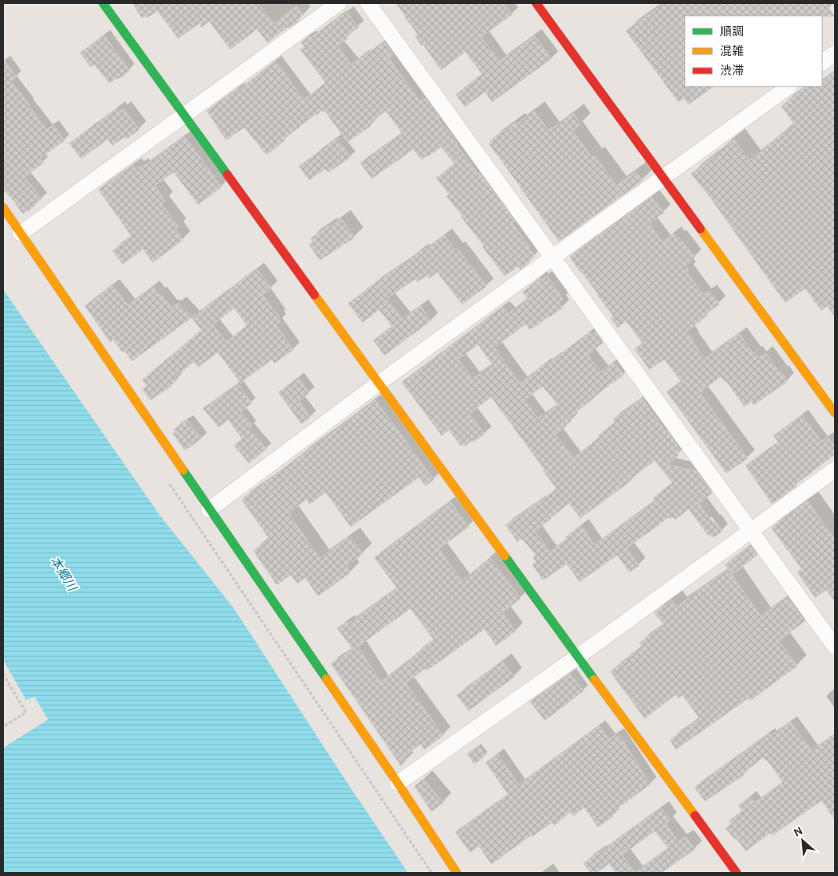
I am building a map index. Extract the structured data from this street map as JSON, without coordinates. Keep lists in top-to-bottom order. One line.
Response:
{"water":["本郷川"],"legend":["順調","混雑","渋滞"],"north":"top left"}
